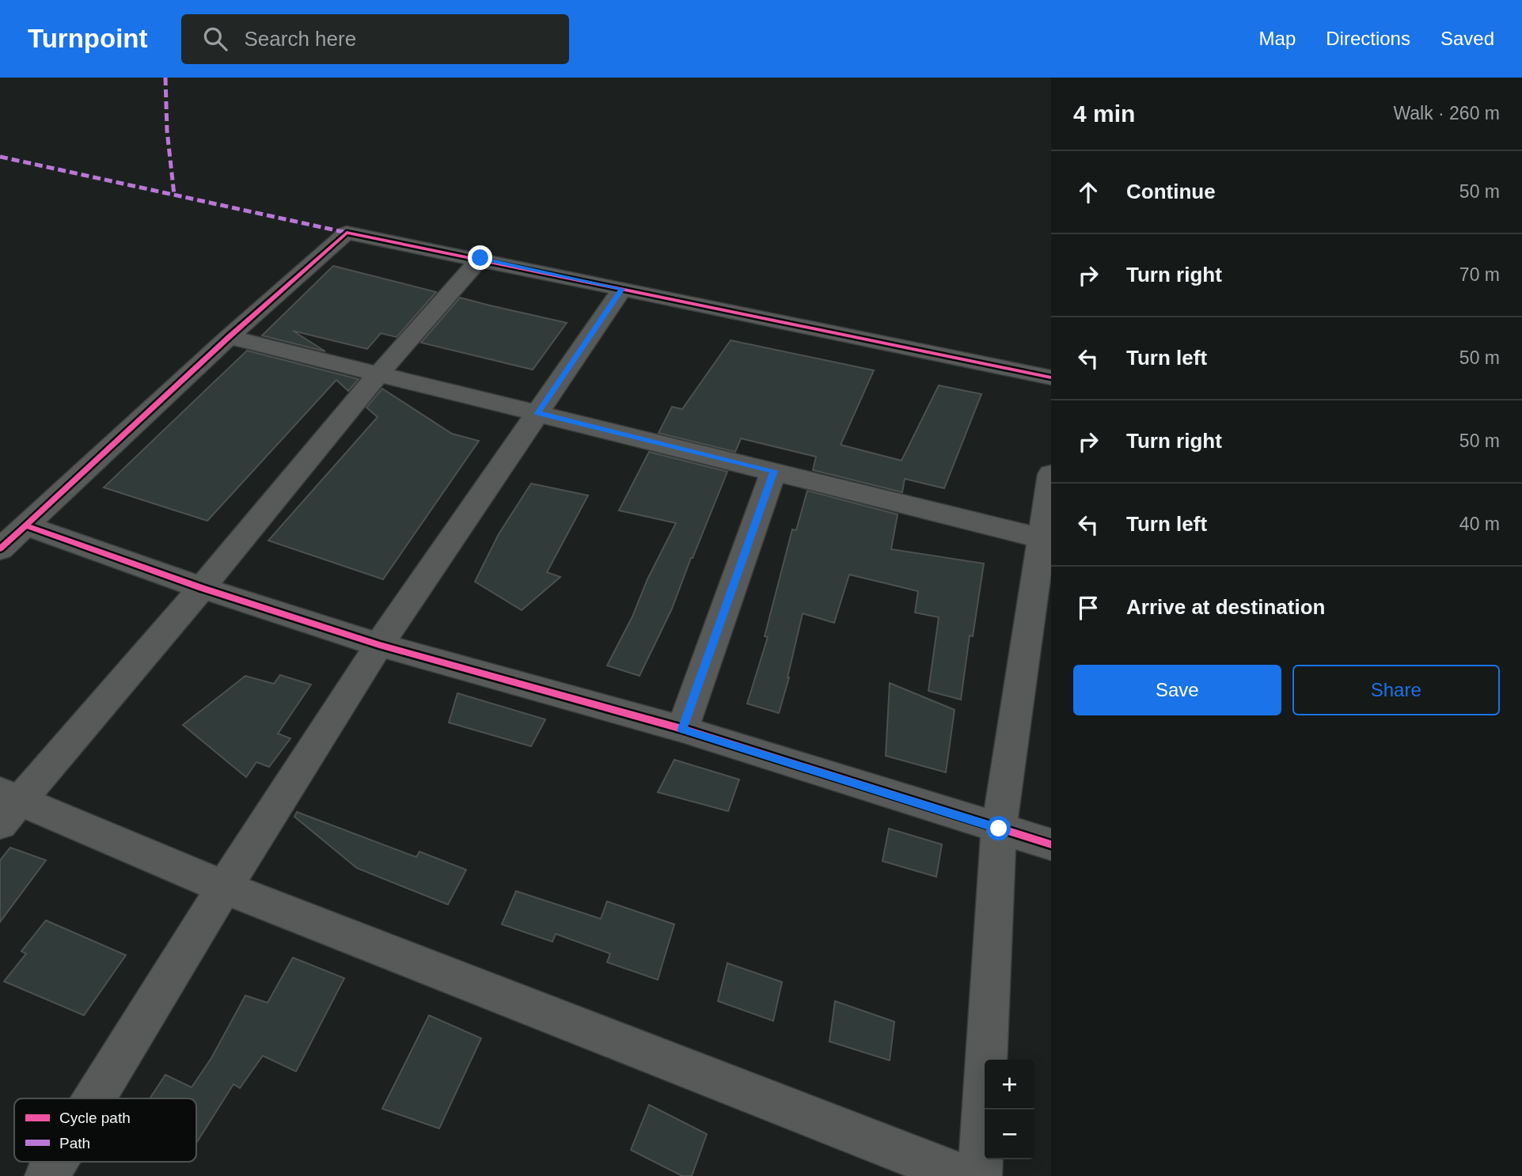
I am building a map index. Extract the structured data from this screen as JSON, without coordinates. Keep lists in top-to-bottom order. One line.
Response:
{"legend":["Cycle path","Path"],"page":{"header":"Turnpoint","search":"Search here","nav":["Map","Directions","Saved"],"heading":["4 min","Walk · 260 m"],"list":[["Continue","50 m"],["Turn right","70 m"],["Turn left","50 m"],["Turn right","50 m"],["Turn left","40 m"],"Arrive at destination"],"buttons":["Save","Share"],"map_buttons":["+","−"]}}
